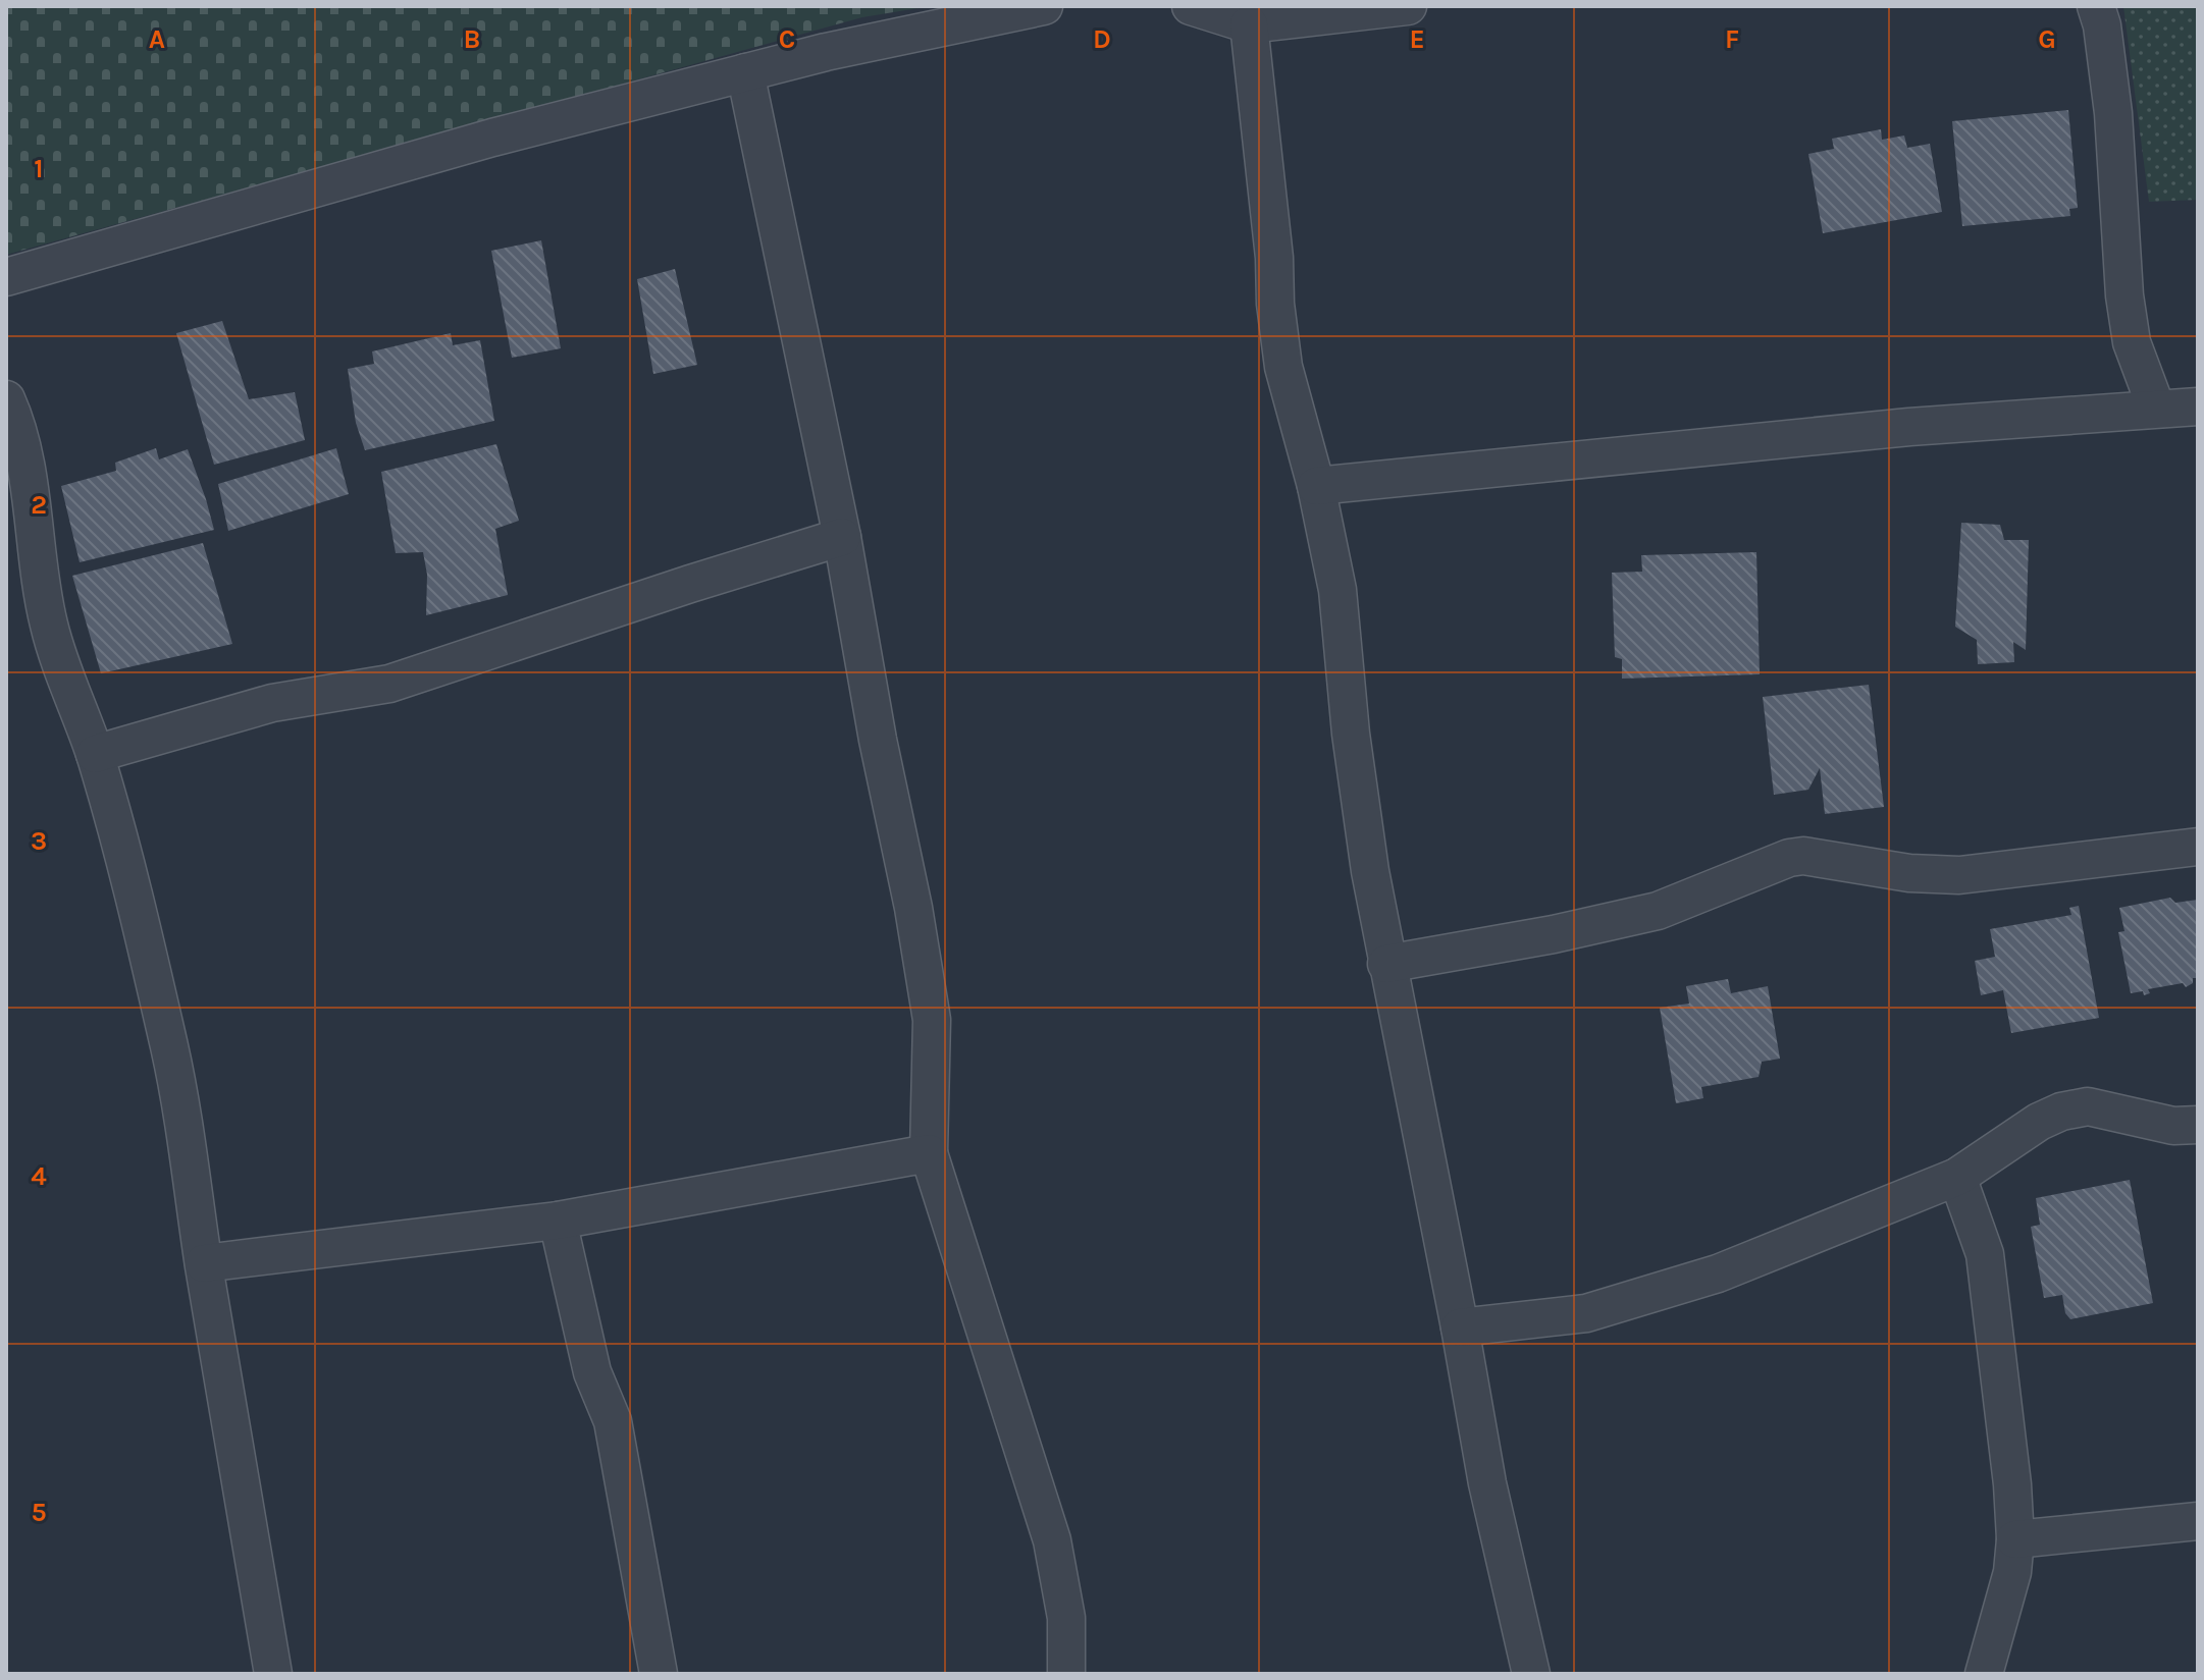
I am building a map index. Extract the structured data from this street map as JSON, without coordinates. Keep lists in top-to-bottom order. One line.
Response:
{"grid":{"columns":["A","B","C","D","E","F","G"],"rows":["1","2","3","4","5"]}}
